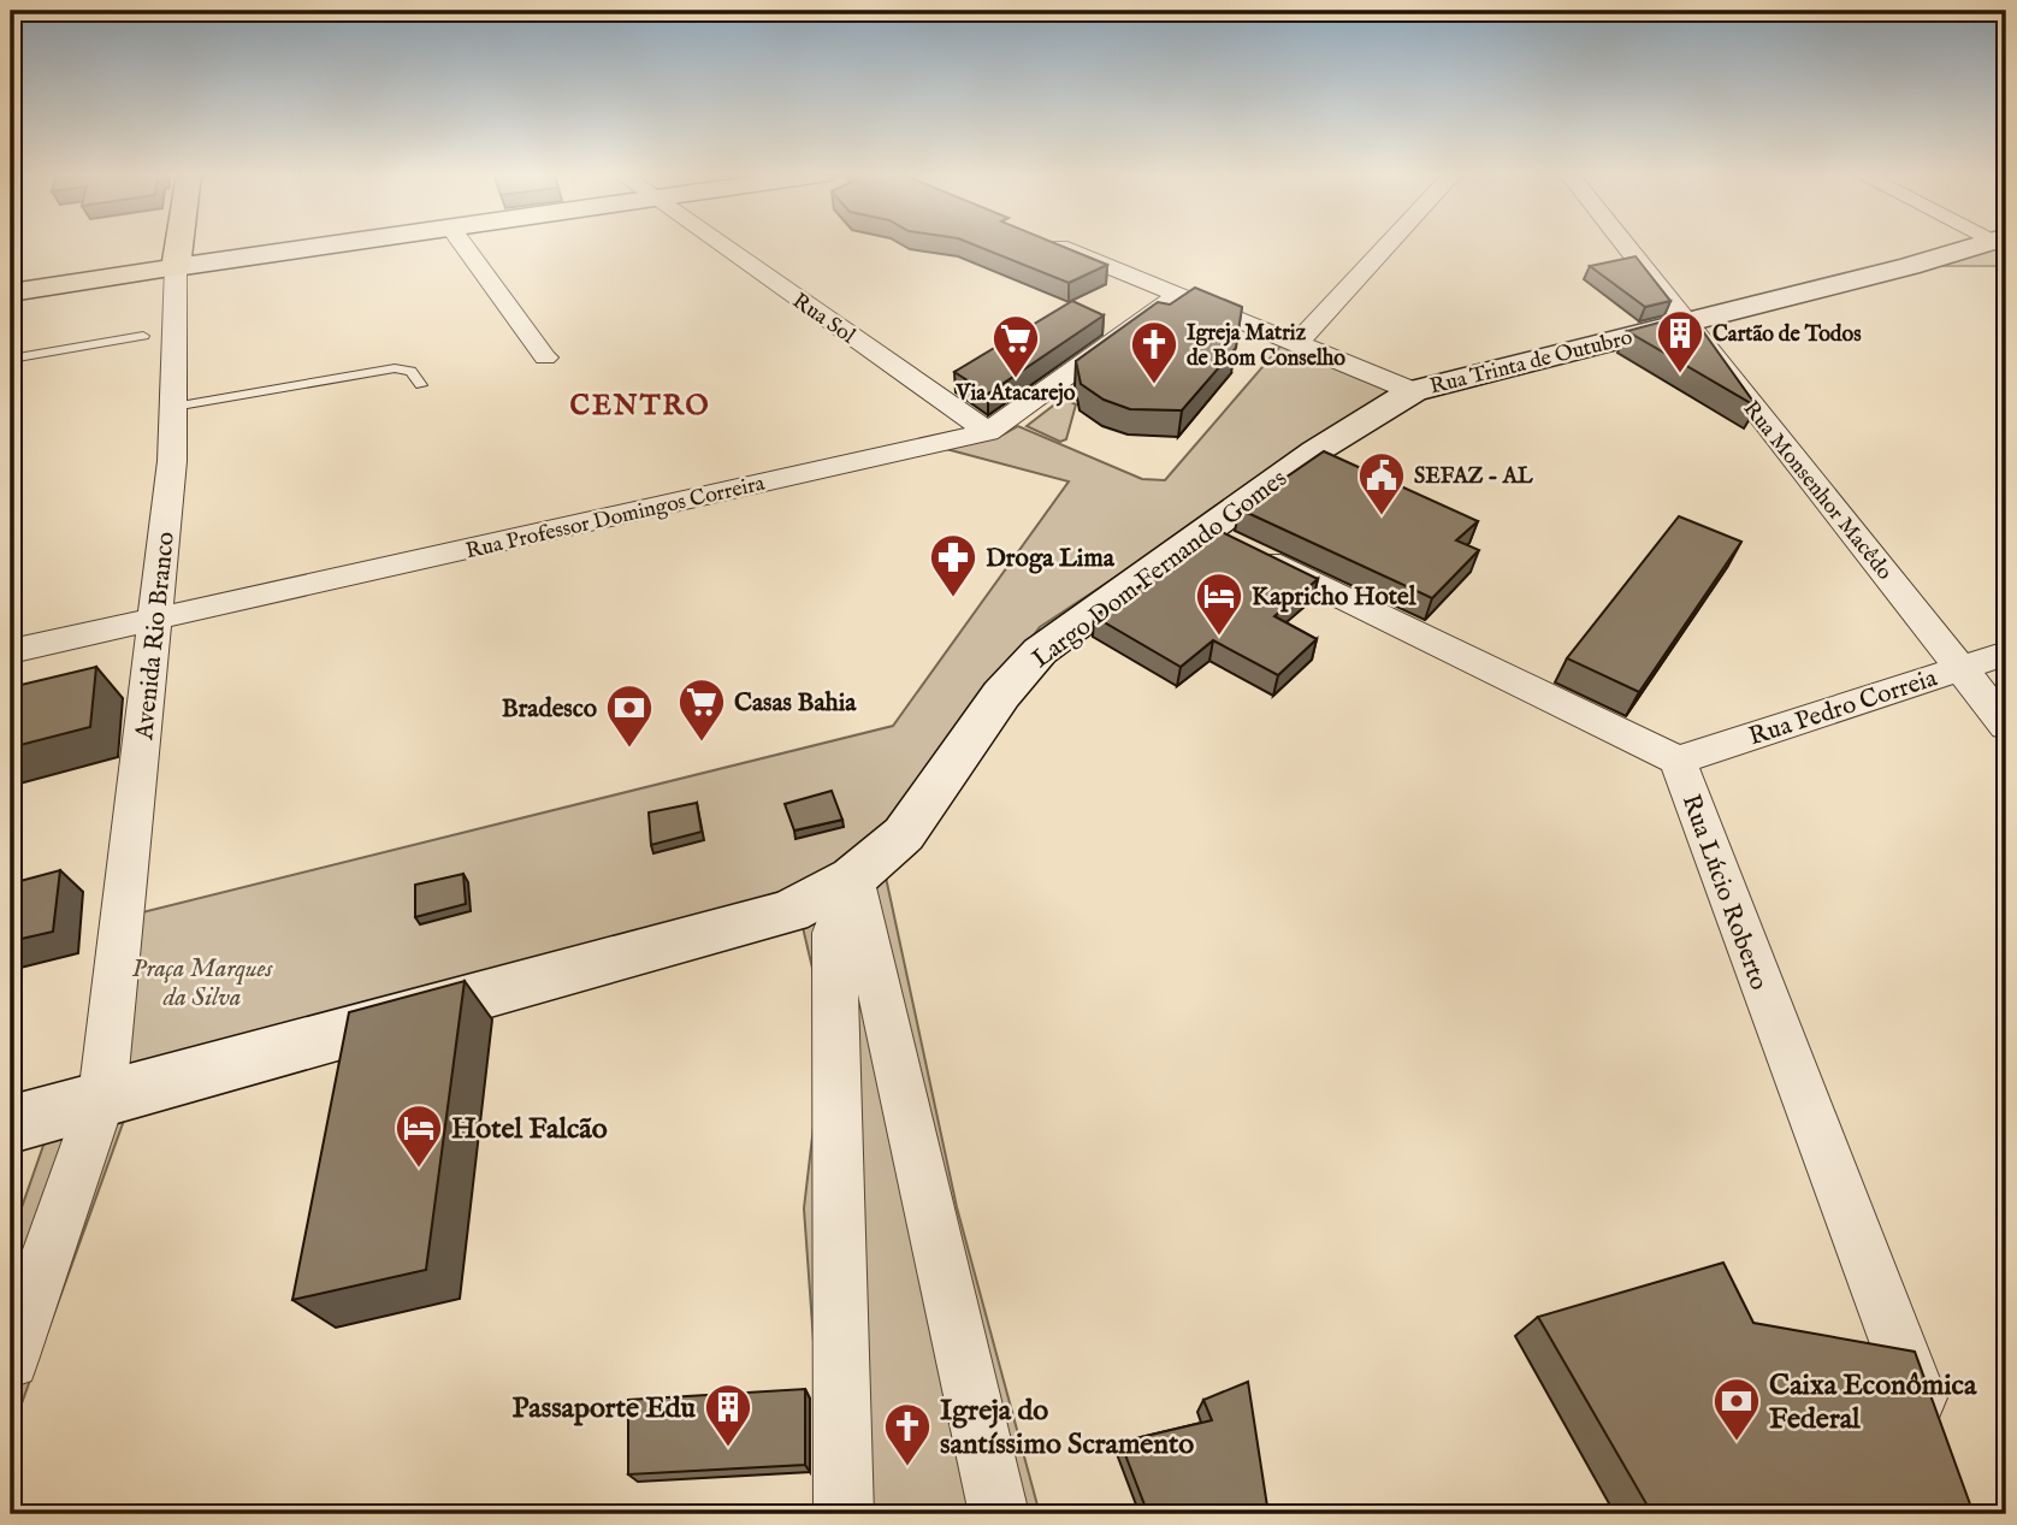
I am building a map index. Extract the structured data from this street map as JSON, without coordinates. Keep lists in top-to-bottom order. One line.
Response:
{"streets":{"main road":["Avenida Rio Branco"],"street":["Rua Sol","Rua Trinta de Outubro","Rua Monsenhor Macêdo","Rua Professor Domingos Correira","Largo Dom Fernando Gomes","Rua Pedro Correia","Rua Lúcio Roberto"]},"crossings":[["Rua Sol","Rua Professor Domingos Correira"],["Rua Trinta de Outubro","Rua Monsenhor Macêdo"],["Rua Trinta de Outubro","Largo Dom Fernando Gomes"],["Rua Monsenhor Macêdo","Rua Pedro Correia"],["Rua Professor Domingos Correira","Avenida Rio Branco"],["Largo Dom Fernando Gomes","Avenida Rio Branco"],["Largo Dom Fernando Gomes","Rua Lúcio Roberto"],["Rua Pedro Correia","Rua Lúcio Roberto"]],"districts":["CENTRO"],"parks":["Praça Marques da Silva"],"places":{"building":["Cartão de Todos","Passaporte Edu"],"supermarket":["Via Atacarejo","Casas Bahia"],"church":["Igreja Matriz de Bom Conselho","Igreja do santíssimo Scramento"],"public building":["SEFAZ - AL"],"pharmacy":["Droga Lima"],"hotel":["Kapricho Hotel","Hotel Falcão"],"bank":["Bradesco","Caixa Econômica Federal"]}}
